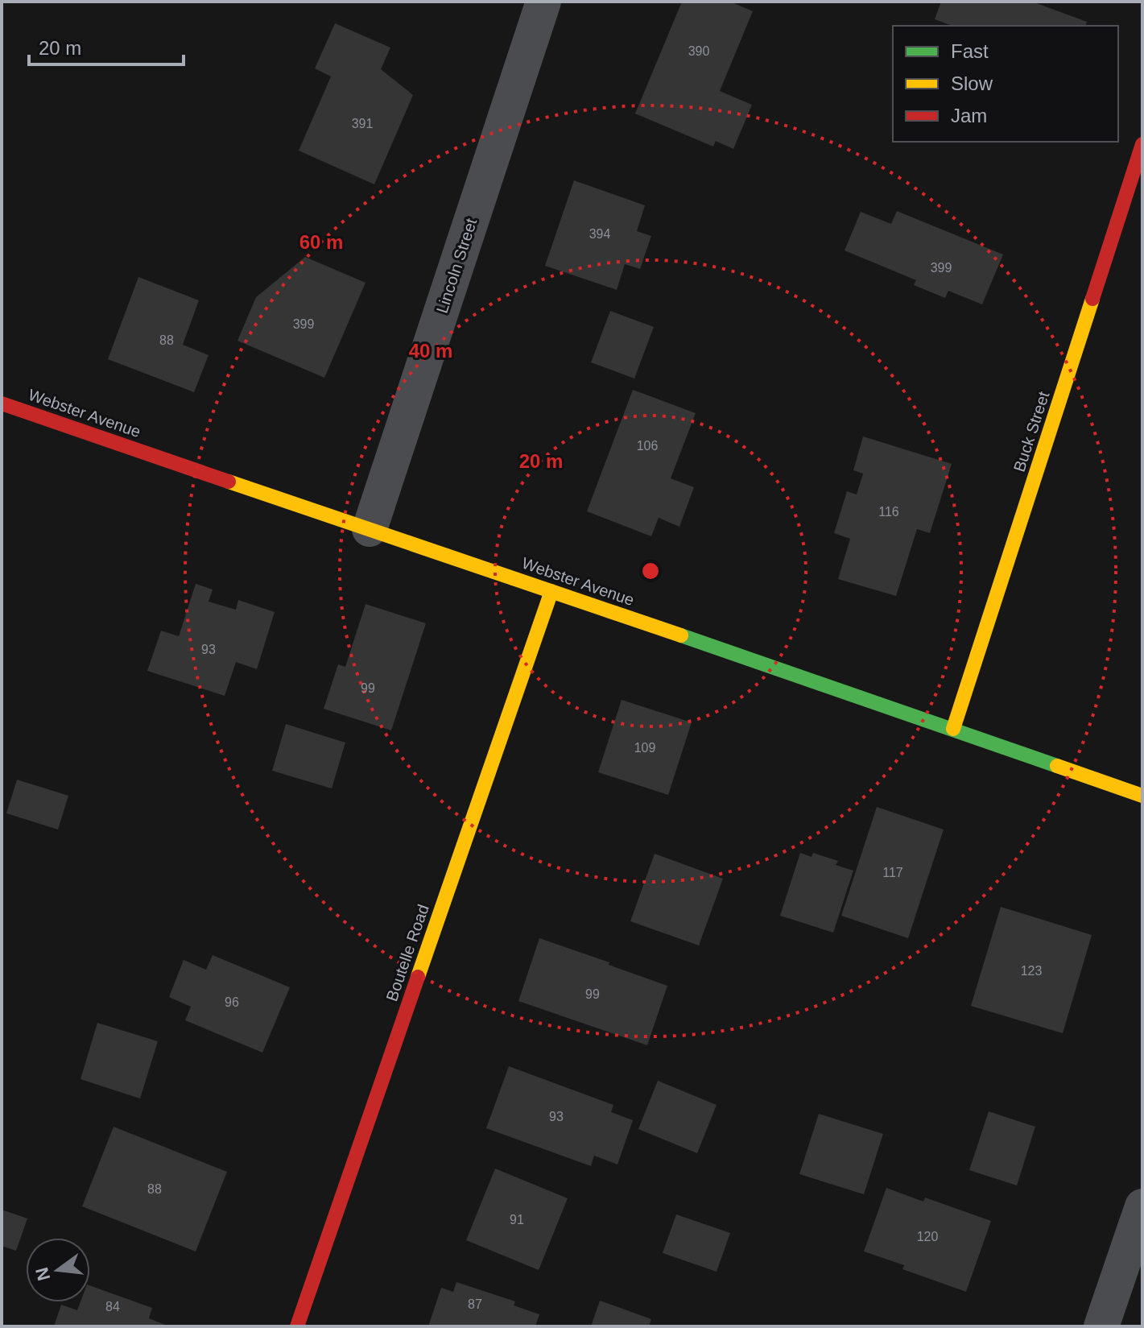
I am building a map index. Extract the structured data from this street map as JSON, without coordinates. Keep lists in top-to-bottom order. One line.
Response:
{"streets":{"street":["Lincoln Street","Webster Avenue","Buck Street","Boutelle Road"]},"crossings":[["Lincoln Street","Webster Avenue"],["Webster Avenue","Buck Street"],["Webster Avenue","Boutelle Road"]],"house_numbers":["390","391","394","399","399","88","106","116","93","99","109","117","123","99","96","93","88","91","120","87","84"],"legend":["Fast","Slow","Jam"],"scale_bar":"20 m","north":"left","rings":["60 m","40 m","20 m"]}
